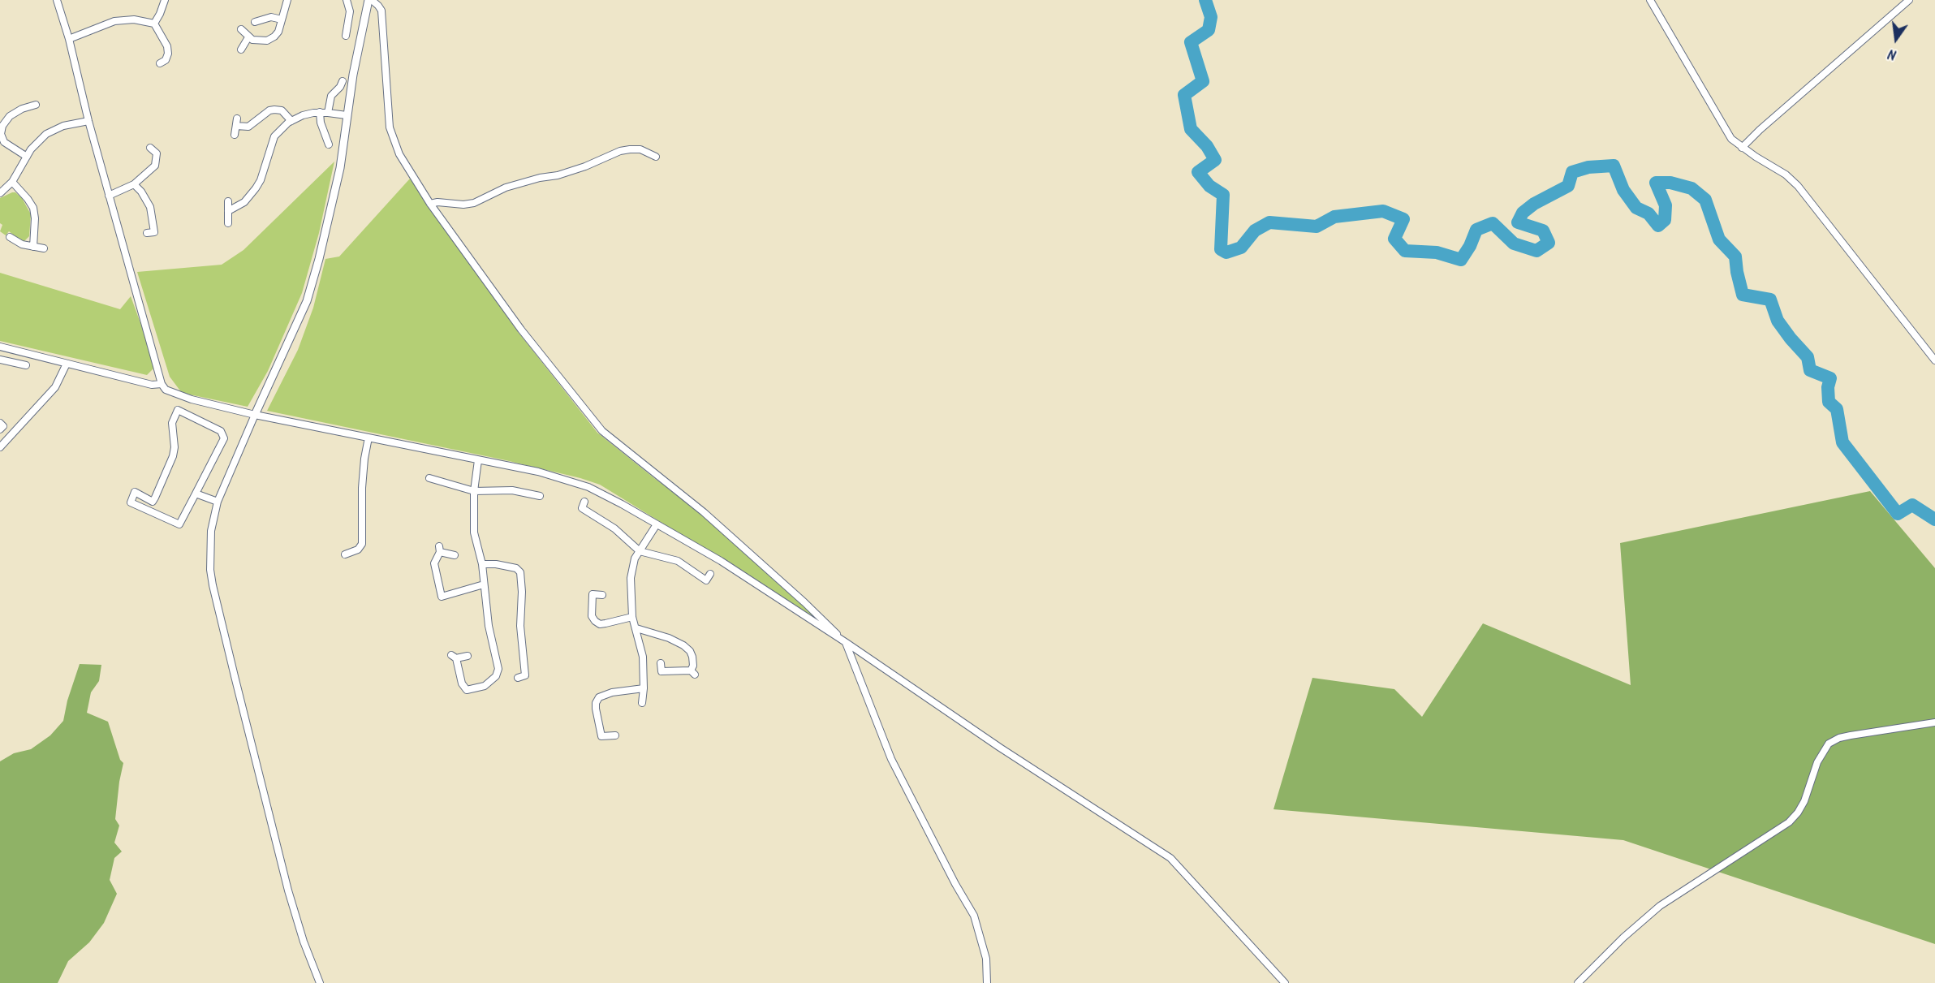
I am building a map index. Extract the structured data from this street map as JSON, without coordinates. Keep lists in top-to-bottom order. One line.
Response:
{"north":"bottom"}
